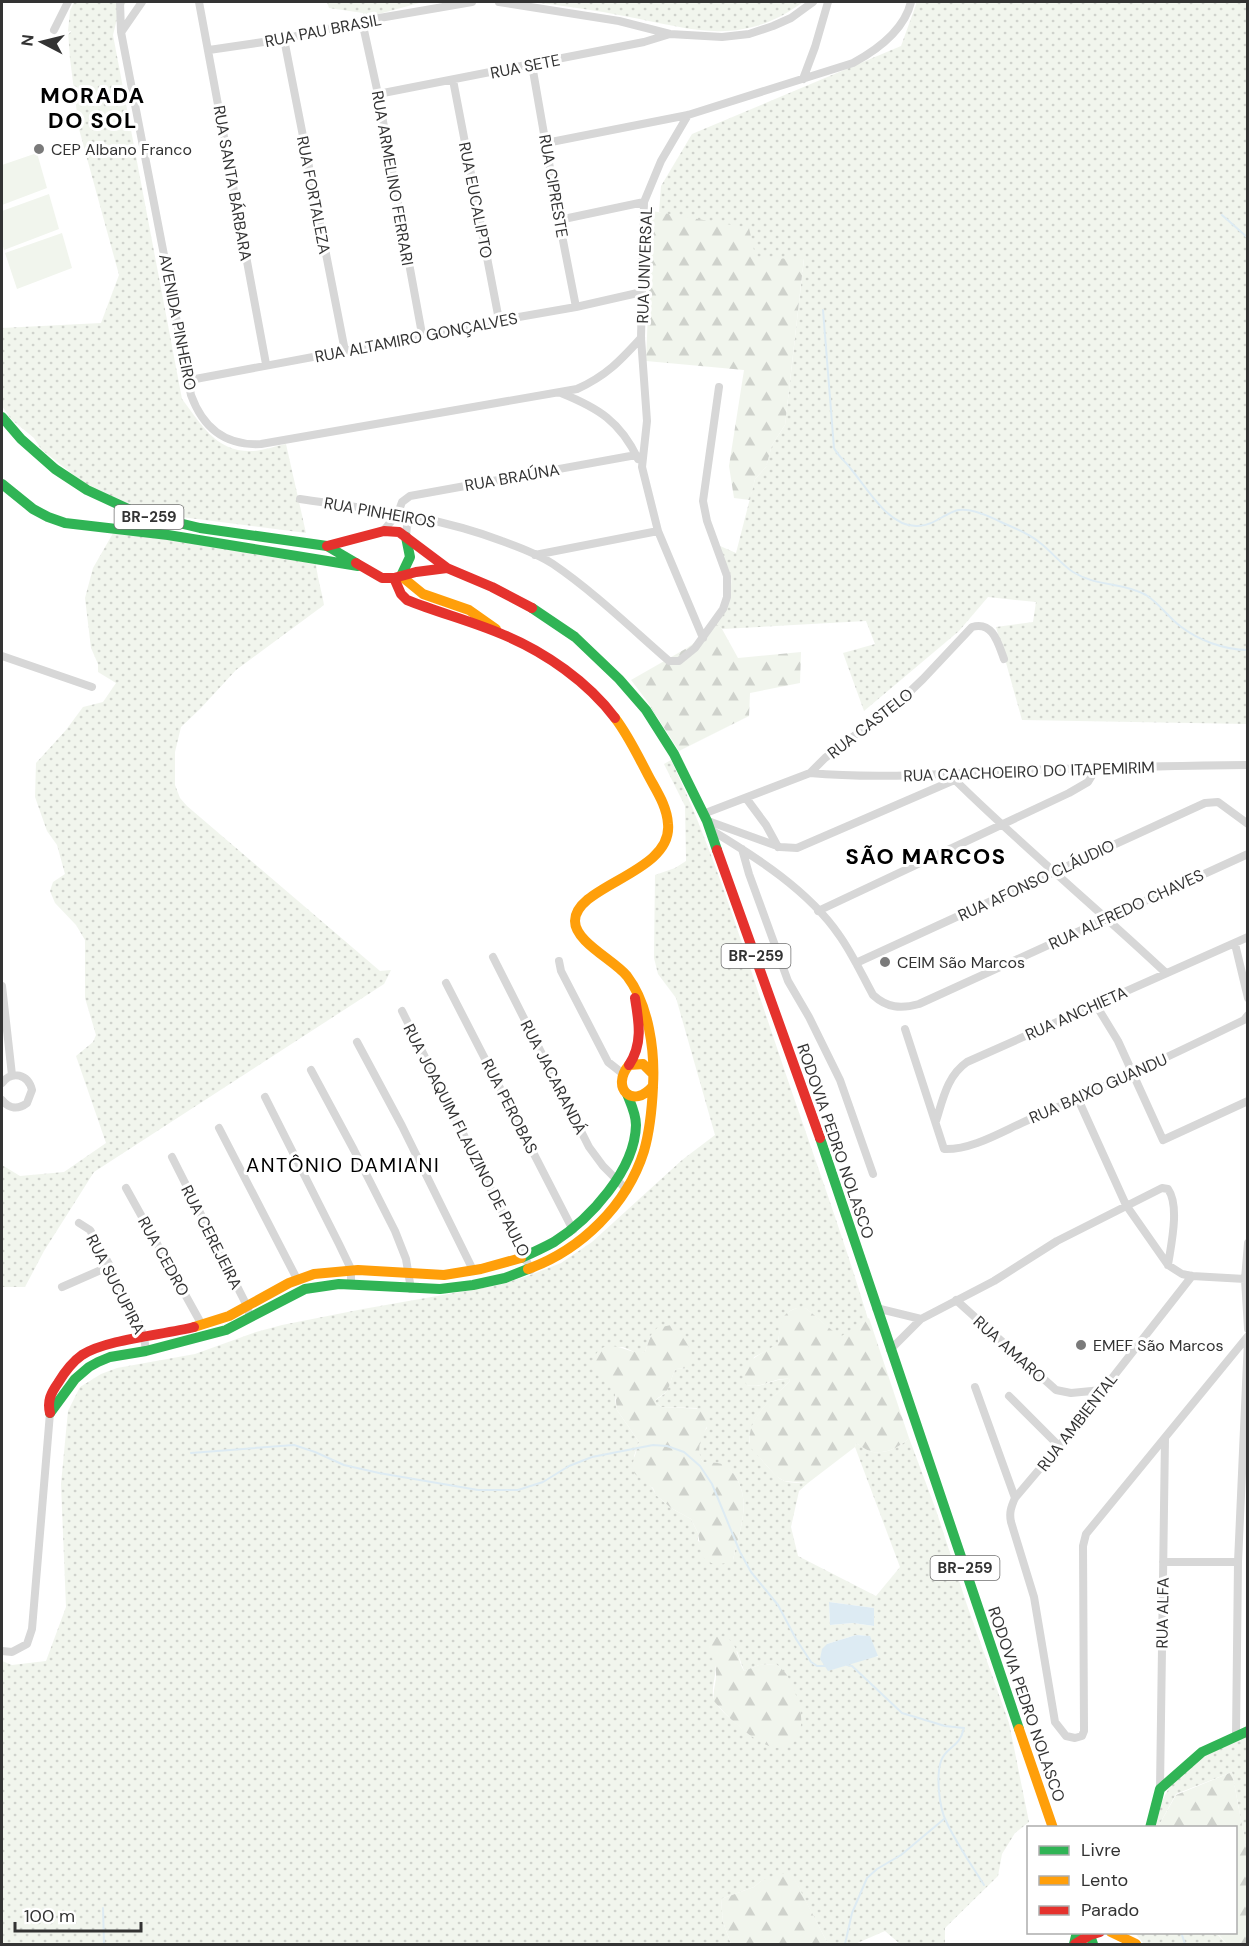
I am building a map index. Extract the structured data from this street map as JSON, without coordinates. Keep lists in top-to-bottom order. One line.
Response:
{"streets":{"main road":["BR-259","RODOVIA PEDRO NOLASCO"],"street":["RUA PAU BRASIL","RUA SETE","RUA ARMELINO FERRARI","RUA SANTA BÁRBARA","RUA CIPRESTE","RUA FORTALEZA","RUA EUCALIPTO","RUA UNIVERSAL","AVENIDA PINHEIRO","RUA ALTAMIRO GONÇALVES","RUA BRAÚNA","RUA PINHEIROS","RUA CASTELO","RUA CAACHOEIRO DO ITAPEMIRIM","RUA AFONSO CLÁUDIO","RUA ALFREDO CHAVES","RUA ANCHIETA","RUA JACARANDÁ","RUA BAIXO GUANDU","RUA PEROBAS","RUA JOAQUIM FLAUZINO DE PAULO","RUA CEREJEIRA","RUA CEDRO","RUA SUCUPIRA","RUA AMARO","RUA AMBIENTAL","RUA ALFA"]},"crossings":[["RUA PAU BRASIL","RUA ARMELINO FERRARI"],["RUA PAU BRASIL","RUA SANTA BÁRBARA"],["RUA PAU BRASIL","RUA FORTALEZA"],["RUA SETE","RUA ARMELINO FERRARI"],["RUA SETE","RUA CIPRESTE"],["RUA SETE","RUA EUCALIPTO"],["RUA ARMELINO FERRARI","RUA ALTAMIRO GONÇALVES"],["RUA SANTA BÁRBARA","RUA ALTAMIRO GONÇALVES"],["RUA CIPRESTE","RUA ALTAMIRO GONÇALVES"],["RUA FORTALEZA","RUA ALTAMIRO GONÇALVES"],["RUA EUCALIPTO","RUA ALTAMIRO GONÇALVES"],["RUA UNIVERSAL","AVENIDA PINHEIRO"],["RUA UNIVERSAL","RUA ALTAMIRO GONÇALVES"],["RUA UNIVERSAL","RUA PINHEIROS"],["AVENIDA PINHEIRO","RUA ALTAMIRO GONÇALVES"],["RUA BRAÚNA","RUA PINHEIROS"],["RUA BRAÚNA","RODOVIA PEDRO NOLASCO"],["RUA CASTELO","RUA CAACHOEIRO DO ITAPEMIRIM"],["RUA CASTELO","RODOVIA PEDRO NOLASCO"],["RUA AFONSO CLÁUDIO","RUA ALFREDO CHAVES"],["RUA ANCHIETA","RUA BAIXO GUANDU"],["RUA AMARO","RUA AMBIENTAL"],["RUA AMBIENTAL","RUA ALFA"]],"districts":["MORADA DO SOL","SÃO MARCOS","ANTÔNIO DAMIANI"],"places":["CEP Albano Franco","CEIM São Marcos","EMEF São Marcos"],"legend":["Livre","Lento","Parado"],"scale_bar":"100 m","north":"left"}
